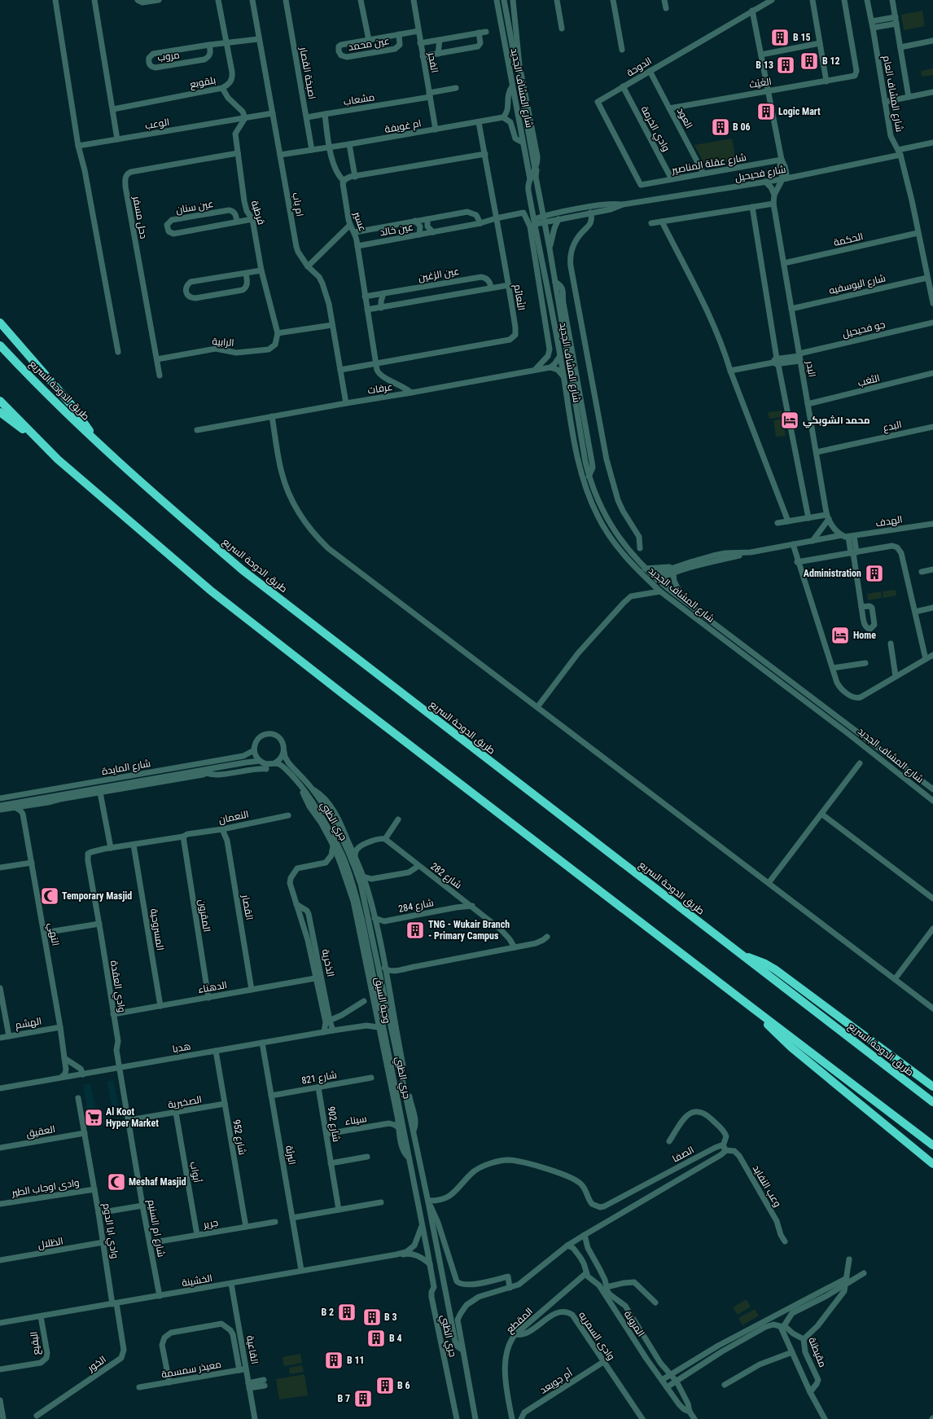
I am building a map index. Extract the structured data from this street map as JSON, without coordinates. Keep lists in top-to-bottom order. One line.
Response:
{"streets":{"highway":["طريق الدوحة السريع"],"street":["عين محمد","مروب","الفجر","الدوحة","اصبخة القصار","بلقوبع","الغَيْث","شارع المشاف الجديد","شارع المشاف العام","مشعاب","العود","الوعب","ام غويفة","وادي الخرمة","شارع عقلة المناصير","شارع فحيحيل","ام باب","عين سنان","قرطبة","دحل مسفر","عسير","عين خالد","الحكمة","عين الزغين","شارع اليوسفيه","النًعائم","جو فحيحيل","الرابية","البدر","الثغب","عرفات","البدع","الهدف","شارع المايدة","النعمان","جري الظبي","شارع 282","شارع 284","القصار","المقرون","المسروحية","النهي","الذخرية","وادي العقدة","الدهناء","وجبة السيق","الهشم","هدبا","شارع 821","الصخبرية","سيناء","شارع 902","العقيق","شارع 952","الصفا","البرثة","أبواب","وعب النفايد","وادى اوجاب الطير","جرير","شارع ام السنيم","وادي ابا الدوم","الظلال","الخشينة","المقطع","المرونة","وادى السمريه","البقيع","القاعية","مقيطنة","الخور","معيذر سمسمة","أم جويعد"]},"crossings":[["عين محمد","الفجر"],["مروب","بلقوبع"],["مروب","ام باب"],["الفجر","مشعاب"],["الفجر","ام غويفة"],["الدوحة","العود"],["الدوحة","وادي الخرمة"],["الدوحة","شارع عقلة المناصير"],["اصبخة القصار","مشعاب"],["اصبخة القصار","ام غويفة"],["الغَيْث","العود"],["شارع المشاف الجديد","شارع فحيحيل"],["شارع المشاف الجديد","عين خالد"],["شارع المشاف الجديد","النًعائم"],["شارع المشاف الجديد","عرفات"],["شارع المشاف العام","شارع فحيحيل"],["شارع المشاف العام","الحكمة"],["شارع المشاف العام","شارع اليوسفيه"],["العود","شارع عقلة المناصير"],["الوعب","ام باب"],["الوعب","قرطبة"],["ام غويفة","ام باب"],["ام غويفة","النًعائم"],["وادي الخرمة","شارع عقلة المناصير"],["شارع فحيحيل","البدر"],["ام باب","النًعائم"],["ام باب","عرفات"],["عين سنان","قرطبة"],["قرطبة","دحل مسفر"],["قرطبة","الرابية"],["دحل مسفر","الرابية"],["عسير","عين خالد"],["عسير","عين الزغين"],["عسير","النًعائم"],["عسير","عرفات"],["عين خالد","النًعائم"],["الحكمة","البدر"],["شارع اليوسفيه","البدر"],["جو فحيحيل","البدر"],["البدر","الثغب"],["البدر","البدع"],["شارع المايدة","جري الظبي"],["النعمان","القصار"],["النعمان","المقرون"],["النعمان","المسروحية"],["النعمان","وادي العقدة"],["جري الظبي","وجبة السيق"],["جري الظبي","الصفا"],["شارع 282","شارع 284"],["القصار","الدهناء"],["المقرون","الدهناء"],["المسروحية","الدهناء"],["النهي","الهشم"],["الذخرية","الدهناء"],["الذخرية","وجبة السيق"],["الذخرية","هدبا"],["وادي العقدة","الدهناء"],["وادي العقدة","هدبا"],["وادي العقدة","شارع ام السنيم"],["وجبة السيق","هدبا"],["هدبا","شارع 952"],["هدبا","البرثة"],["هدبا","شارع ام السنيم"],["شارع 821","شارع 902"],["شارع 821","البرثة"],["الصخبرية","شارع 952"],["الصخبرية","أبواب"],["الصخبرية","شارع ام السنيم"],["سيناء","شارع 902"],["العقيق","وادي ابا الدوم"],["شارع 952","جرير"],["الصفا","وعب النفايد"],["الصفا","المرونة"],["البرثة","الخشينة"],["أبواب","جرير"],["وادى اوجاب الطير","وادي ابا الدوم"],["جرير","شارع ام السنيم"],["شارع ام السنيم","الخشينة"],["وادي ابا الدوم","الظلال"],["وادي ابا الدوم","الخشينة"],["وادي ابا الدوم","الخور"],["الخشينة","البقيع"],["الخشينة","القاعية"],["الخشينة","الخور"],["المقطع","المرونة"],["المقطع","وادى السمريه"],["وادى السمريه","أم جويعد"],["القاعية","معيذر سمسمة"]],"places":{"building":["B 15","B 12","B 13","Logic Mart","B 06","Administration","TNG - Wukair Branch - Primary Campus","B 2","B 3","B 4","B 11","B 6","B 7"],"hotel":["محمد الشوبكي","Home"],"mosque":["Temporary Masjid","Meshaf Masjid"],"supermarket":["Al Koot Hyper Market"]}}
